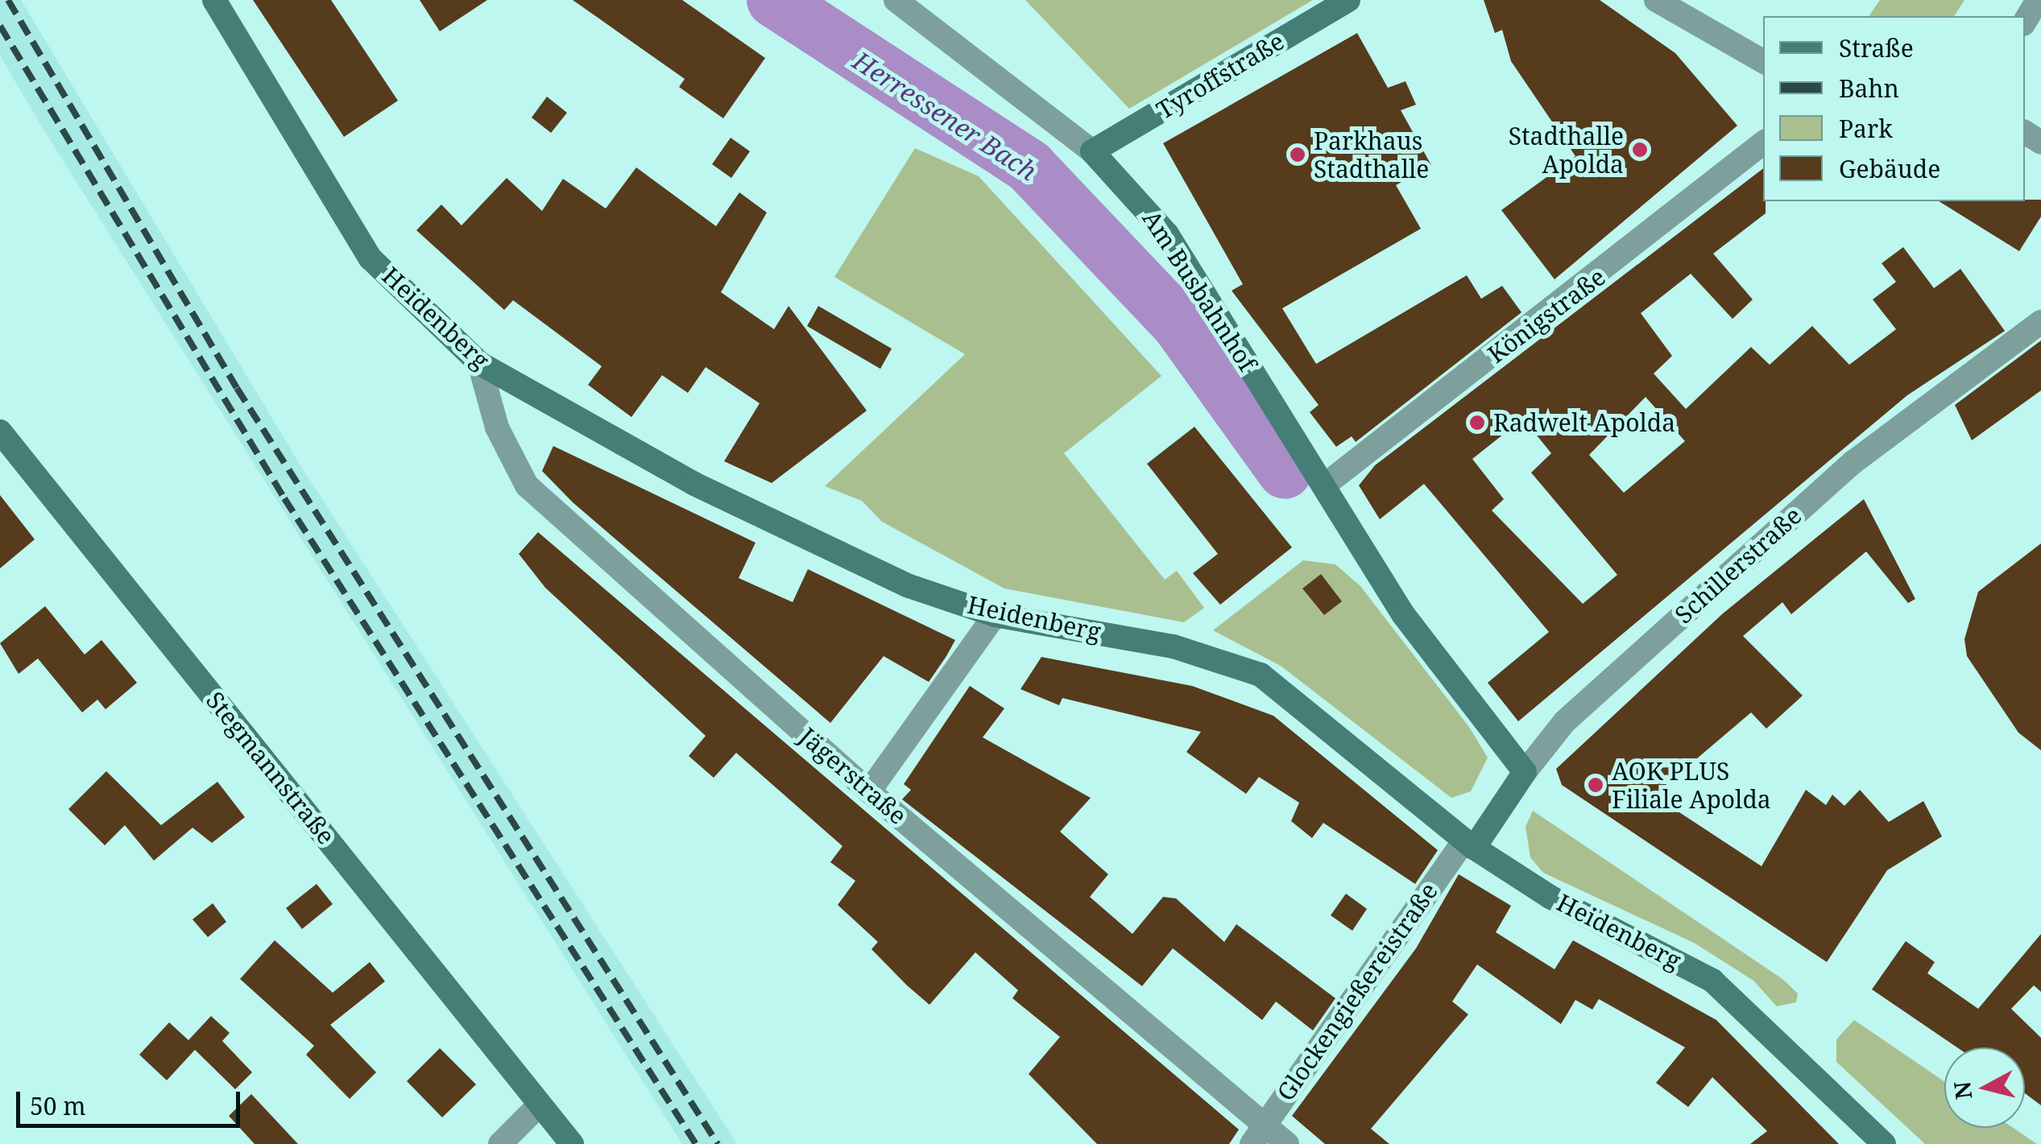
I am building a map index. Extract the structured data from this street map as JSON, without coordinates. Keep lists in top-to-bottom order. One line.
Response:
{"streets":{"main road":["Tyroffstraße","Am Busbahnhof","Heidenberg","Schillerstraße","Stegmannstraße"],"street":["Königstraße","Jägerstraße","Glockengießereistraße"]},"crossings":[["Tyroffstraße","Am Busbahnhof"],["Am Busbahnhof","Königstraße"],["Heidenberg","Schillerstraße"],["Heidenberg","Jägerstraße"],["Heidenberg","Glockengießereistraße"],["Schillerstraße","Glockengießereistraße"],["Jägerstraße","Glockengießereistraße"]],"water":["Herressener Bach"],"places":["Stadthalle Apolda","Parkhaus Stadthalle","Radwelt Apolda","AOK PLUS Filiale Apolda"],"legend":["Straße","Bahn","Park","Gebäude"],"scale_bar":"50 m","north":"left"}
